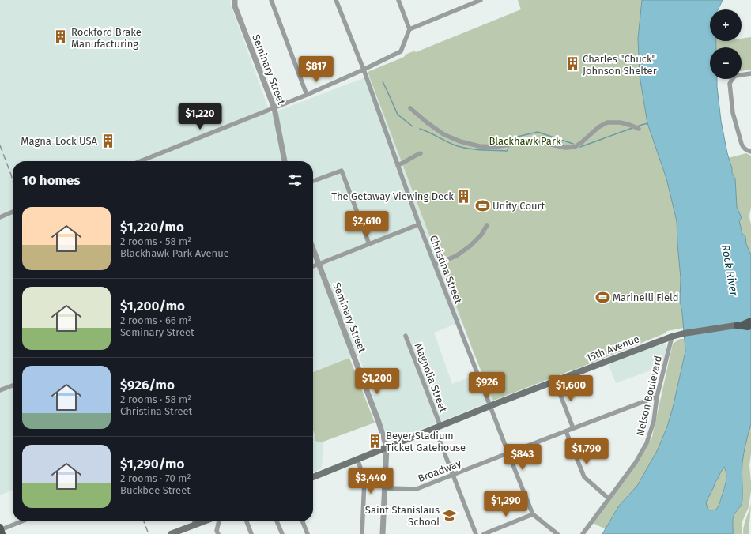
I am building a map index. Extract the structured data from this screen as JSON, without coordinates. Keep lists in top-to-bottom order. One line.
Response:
{"streets":{"main road":["15th Avenue"],"street":["Seminary Street","Christina Street","Magnolia Street","Nelson Boulevard","Broadway"]},"crossings":[["Seminary Street","15th Avenue"],["Seminary Street","Broadway"],["Christina Street","15th Avenue"],["Christina Street","Broadway"],["15th Avenue","Magnolia Street"],["15th Avenue","Nelson Boulevard"],["Magnolia Street","Broadway"],["Nelson Boulevard","Broadway"]],"water":["Rock River"],"parks":["Blackhawk Park"],"places":{"building":["Rockford Brake Manufacturing","Charles \"Chuck\" Johnson Shelter","Magna-Lock USA","The Getaway Viewing Deck","Beyer Stadium Ticket Gatehouse"],"sports":["Unity Court","Marinelli Field"],"school or university":["Saint Stanislaus School"]},"page":{"map_buttons":["+","−"],"price":["$817","$1,220","$2,610","$1,200","$926","$1,600","$1,790","$843","$3,440","$1,290"],"heading":"10 homes","list":[{"name":"$1,220/mo","note":"2 rooms · 58 m² · Blackhawk Park Avenue"},{"name":"$1,200/mo","note":"2 rooms · 66 m² · Seminary Street"},{"name":"$926/mo","note":"2 rooms · 58 m² · Christina Street"},{"name":"$1,290/mo","note":"2 rooms · 70 m² · Buckbee Street"}]}}
